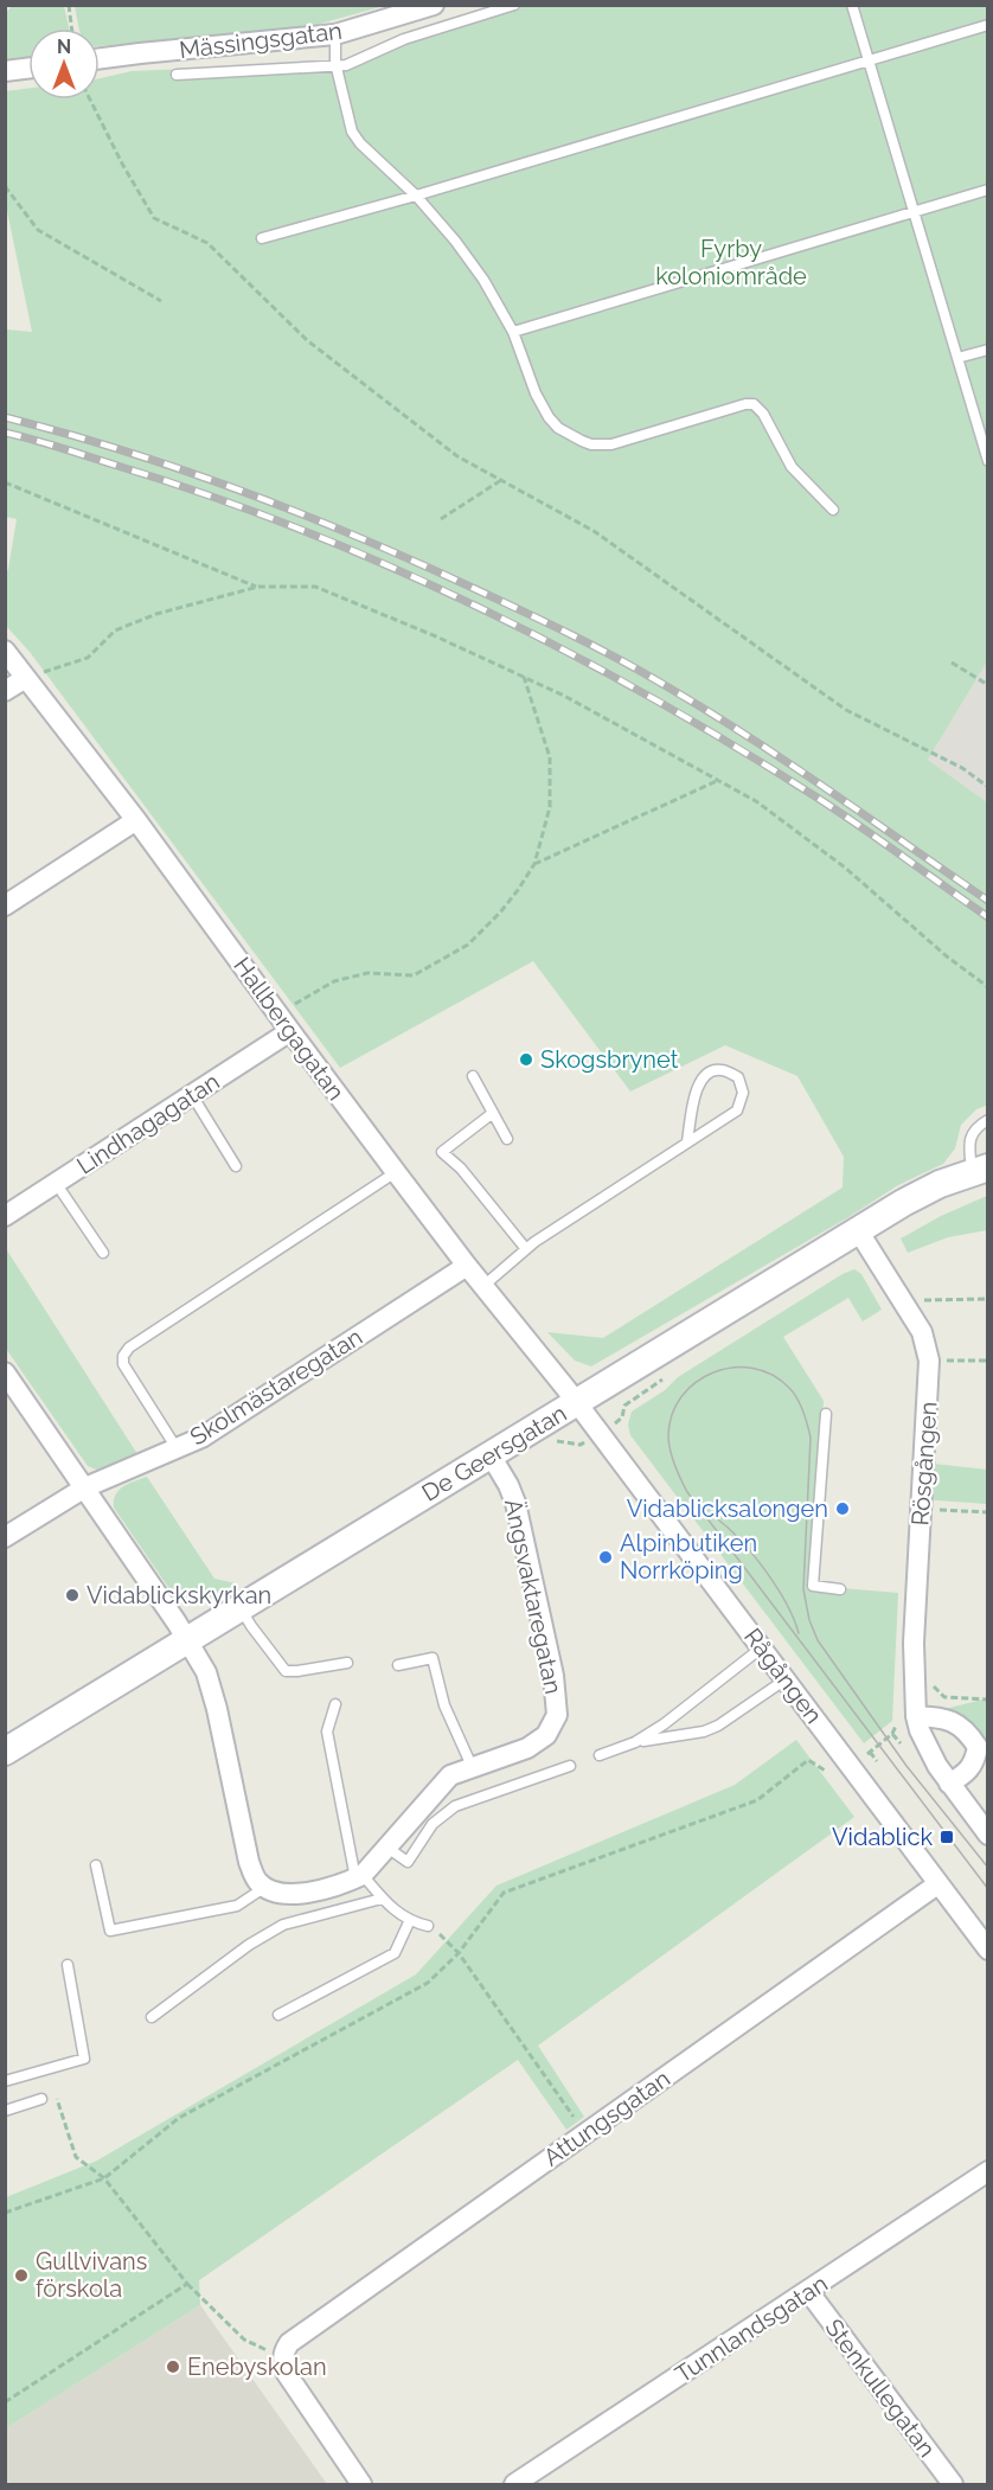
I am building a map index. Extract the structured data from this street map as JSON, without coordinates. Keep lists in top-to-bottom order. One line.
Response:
{"streets":{"main road":["De Geersgatan"],"street":["Mässingsgatan","Hallbergagatan","Lindhagagatan","Skolmästaregatan","Rösgången","Ängsvaktaregatan","Rågången","Attungsgatan","Tunnlandsgatan","Stenkullegatan"]},"crossings":[["Hallbergagatan","Lindhagagatan"],["Hallbergagatan","Skolmästaregatan"],["Hallbergagatan","De Geersgatan"],["Hallbergagatan","Rågången"],["De Geersgatan","Rösgången"],["De Geersgatan","Ängsvaktaregatan"],["De Geersgatan","Rågången"],["Rågången","Attungsgatan"],["Tunnlandsgatan","Stenkullegatan"]],"parks":["Fyrby koloniområde"],"places":{"other":["Skogsbrynet","Vidablicksalongen","Alpinbutiken Norrköping","Vidablickskyrkan","Gullvivans förskola","Enebyskolan"],"transit":["Vidablick"]},"north":"top"}
